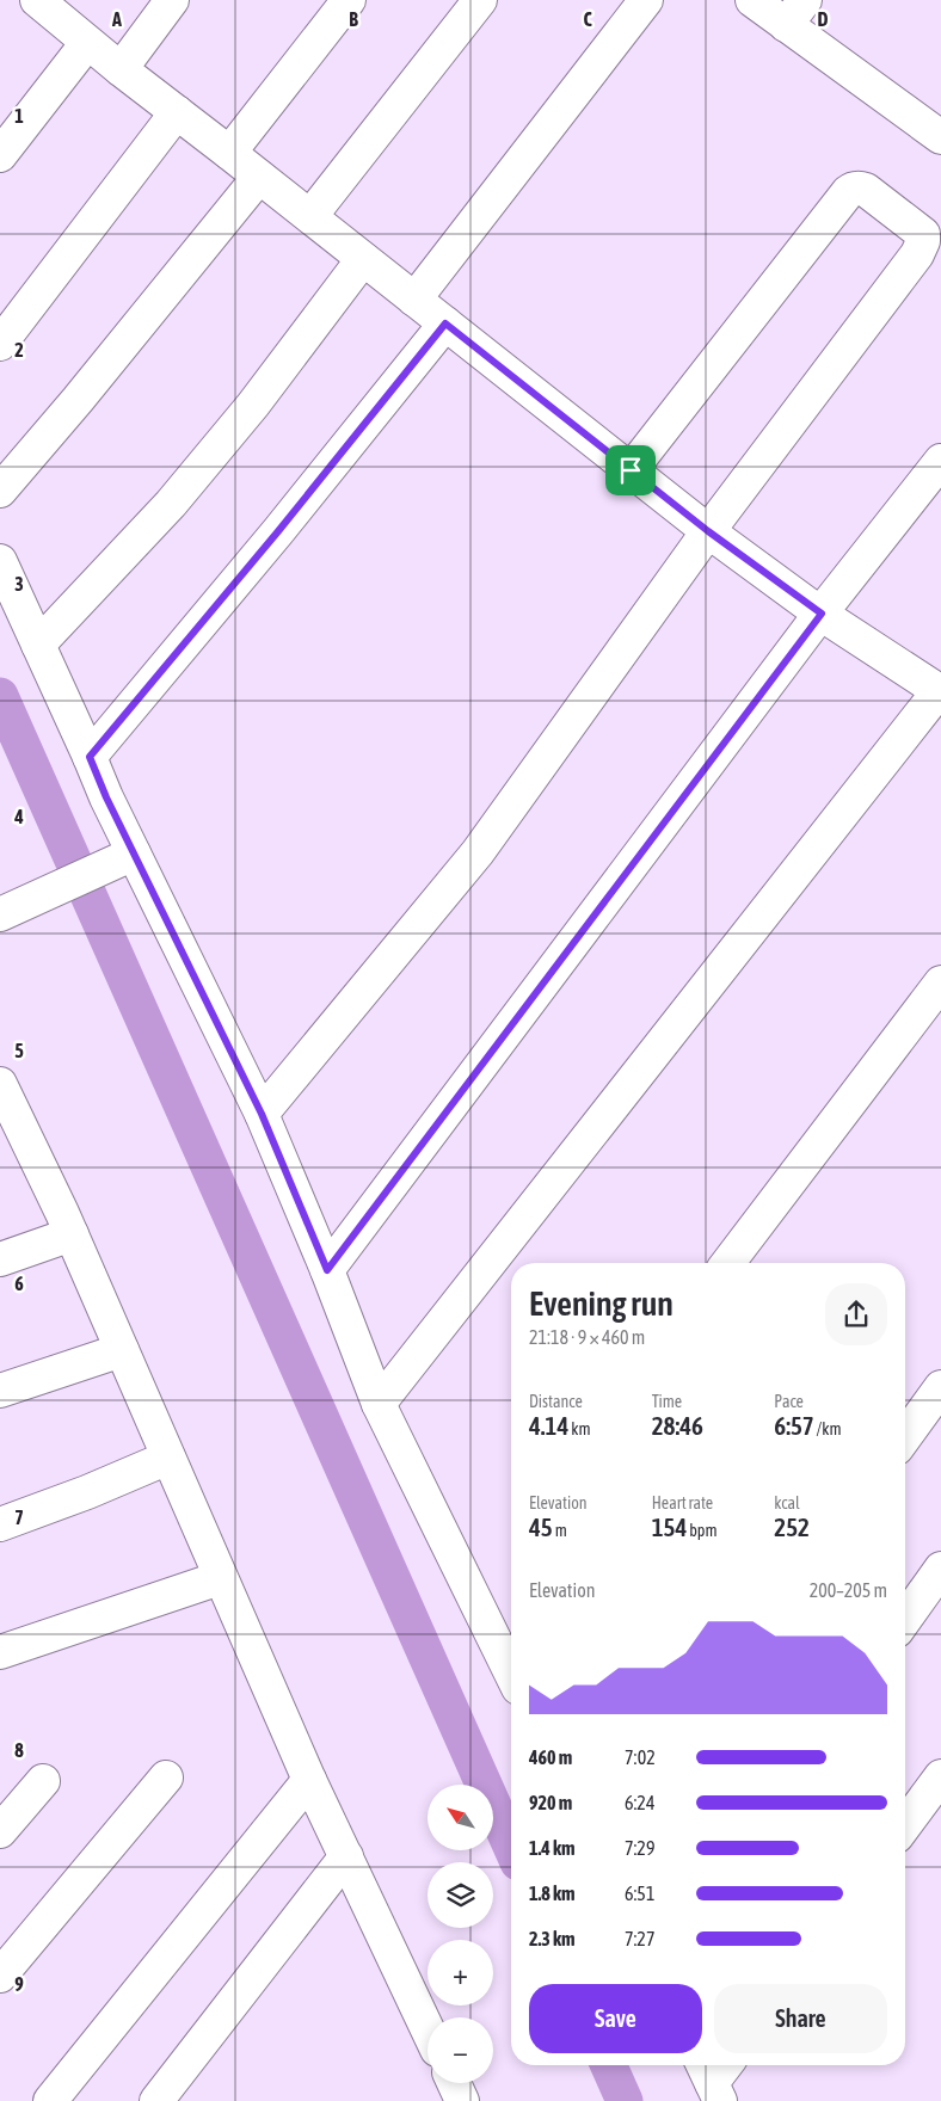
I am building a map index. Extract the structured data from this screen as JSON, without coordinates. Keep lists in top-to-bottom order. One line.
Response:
{"north":"top left","page":{"heading":["Evening run","21:18 · 9 × 460 m"],"stats":[["Distance","4.14 km"],["Time","28:46"],["Pace","6:57 /km"],["Elevation","45 m"],["Heart rate","154 bpm"],["kcal","252"]],"chart":["Elevation","200–205 m"],"list":[{"name":"460 m","note":"7:02"},{"name":"920 m","note":"6:24"},{"name":"1.4 km","note":"7:29"},{"name":"1.8 km","note":"6:51"},{"name":"2.3 km","note":"7:27"}],"map_buttons":["+","−"],"buttons":["Save","Share"]},"grid":{"columns":["A","B","C","D"],"rows":["1","2","3","4","5","6","7","8","9"]}}
